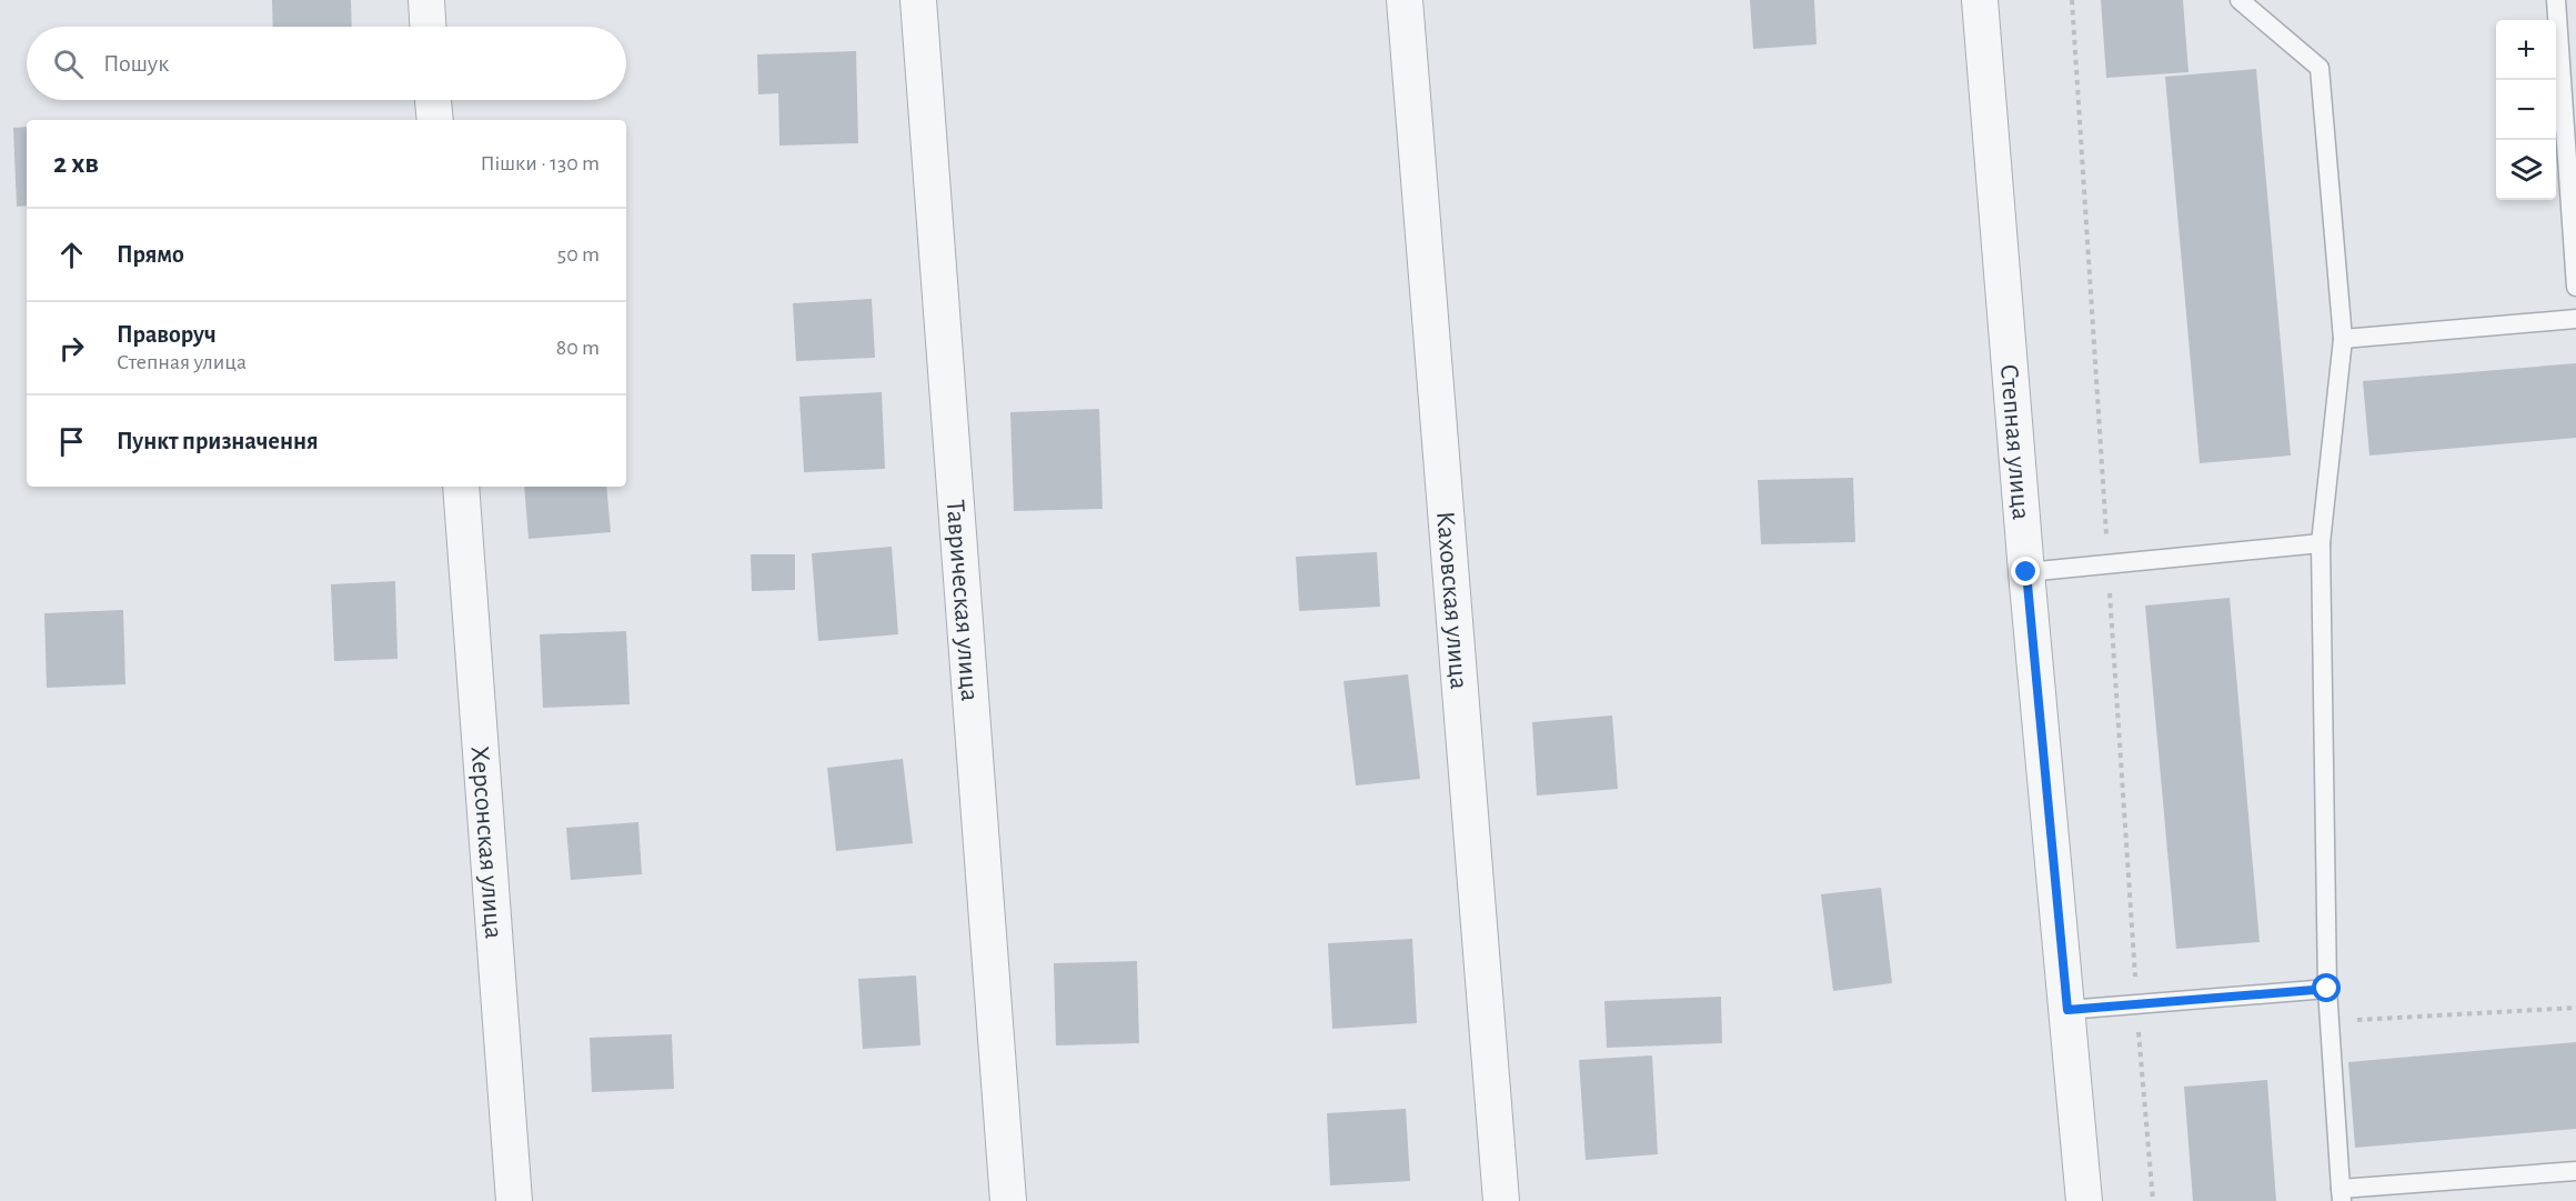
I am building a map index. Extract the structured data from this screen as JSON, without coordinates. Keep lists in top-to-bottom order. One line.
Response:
{"streets":{"street":["Степная улица","Таврическая улица","Каховская улица","Херсонская улица"]},"page":{"map_buttons":["+","−"],"search":"Пошук","heading":["2 хв","Пішки · 130 m"],"list":[["Прямо","50 m"],["Праворуч","Степная улица","80 m"],"Пункт призначення"]}}
